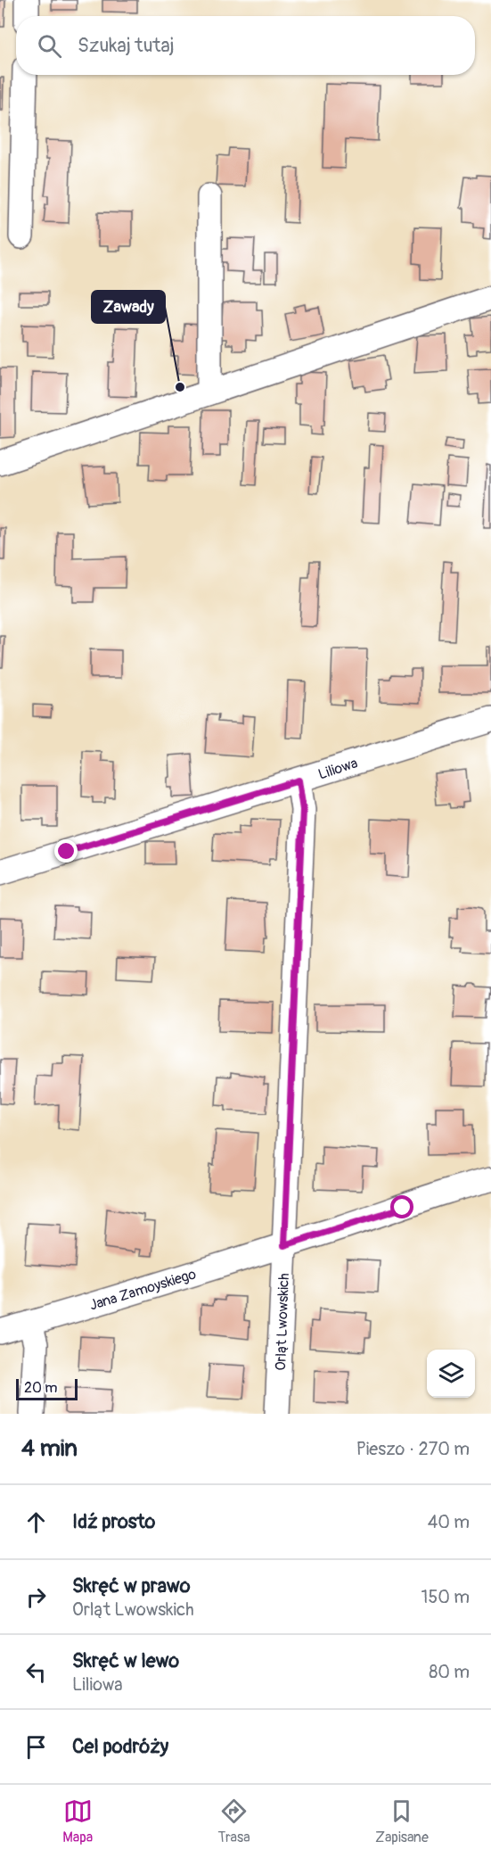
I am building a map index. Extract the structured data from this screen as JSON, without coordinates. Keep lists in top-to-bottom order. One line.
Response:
{"streets":{"street":["Liliowa","Jana Zamoyskiego","Orląt Lwowskich"]},"crossings":[["Liliowa","Orląt Lwowskich"],["Jana Zamoyskiego","Orląt Lwowskich"]],"places":["Zawady"],"scale_bar":"20 m","page":{"search":"Szukaj tutaj","scale":"20 m","heading":["4 min","Pieszo · 270 m"],"list":[["Idź prosto","40 m"],["Skręć w prawo","Orląt Lwowskich","150 m"],["Skręć w lewo","Liliowa","80 m"],"Cel podróży"],"nav":["Mapa","Trasa","Zapisane"]}}
